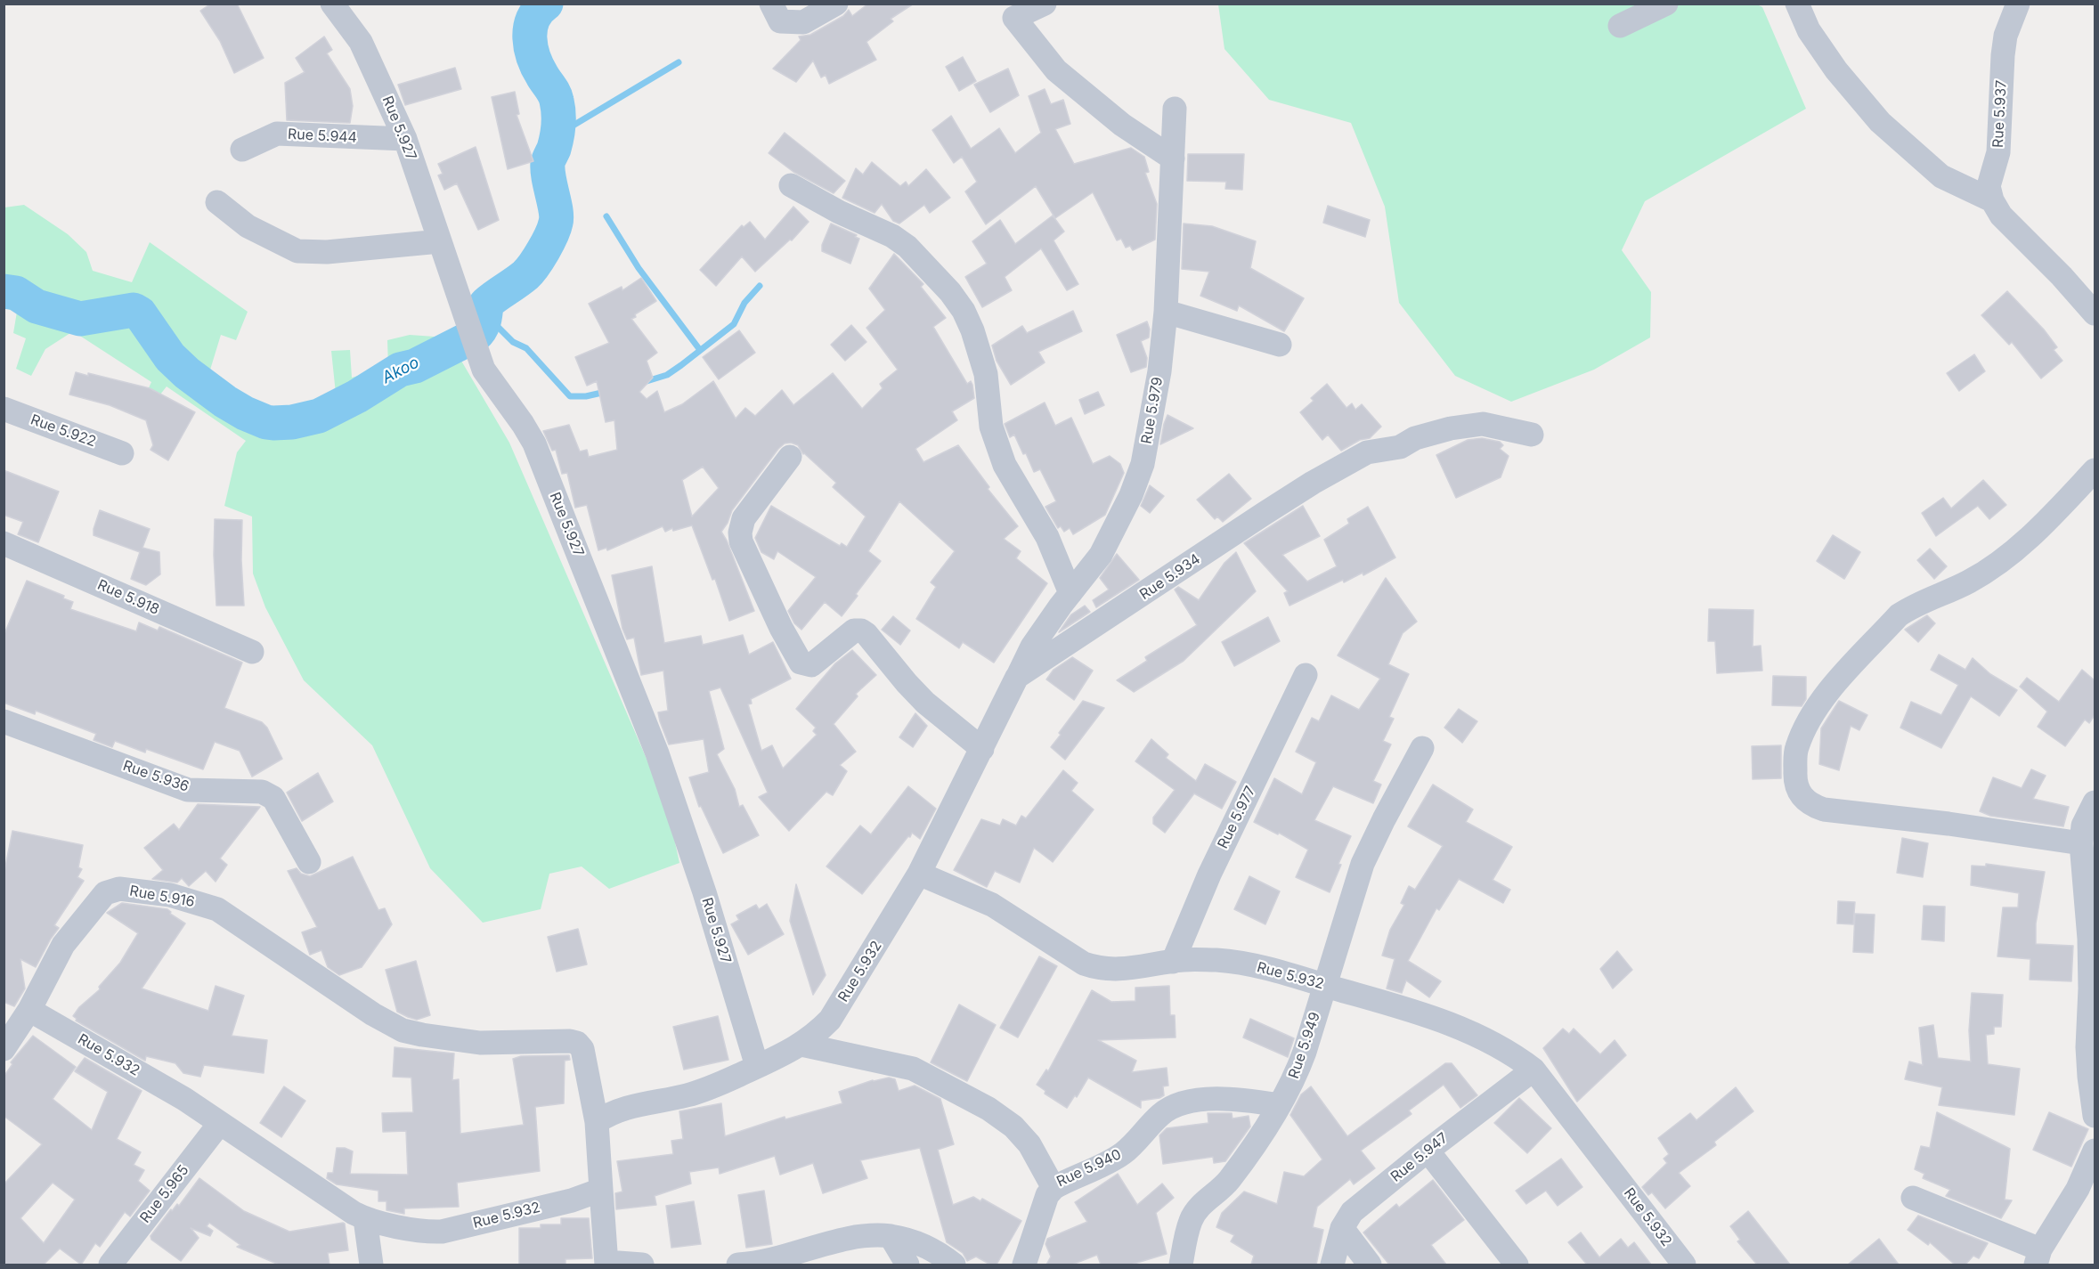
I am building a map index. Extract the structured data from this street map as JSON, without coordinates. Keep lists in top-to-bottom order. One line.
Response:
{"streets":{"street":["Rue 5.937","Rue 5.927","Rue 5.944","Rue 5.979","Rue 5.922","Rue 5.934","Rue 5.918","Rue 5.936","Rue 5.977","Rue 5.916","Rue 5.932","Rue 5.949","Rue 5.947","Rue 5.940","Rue 5.965"]},"crossings":[["Rue 5.927","Rue 5.944"],["Rue 5.927","Rue 5.932"],["Rue 5.979","Rue 5.934"],["Rue 5.977","Rue 5.932"],["Rue 5.916","Rue 5.932"],["Rue 5.932","Rue 5.949"],["Rue 5.932","Rue 5.947"],["Rue 5.932","Rue 5.940"],["Rue 5.932","Rue 5.965"],["Rue 5.949","Rue 5.940"]],"water":["Akoo"]}
